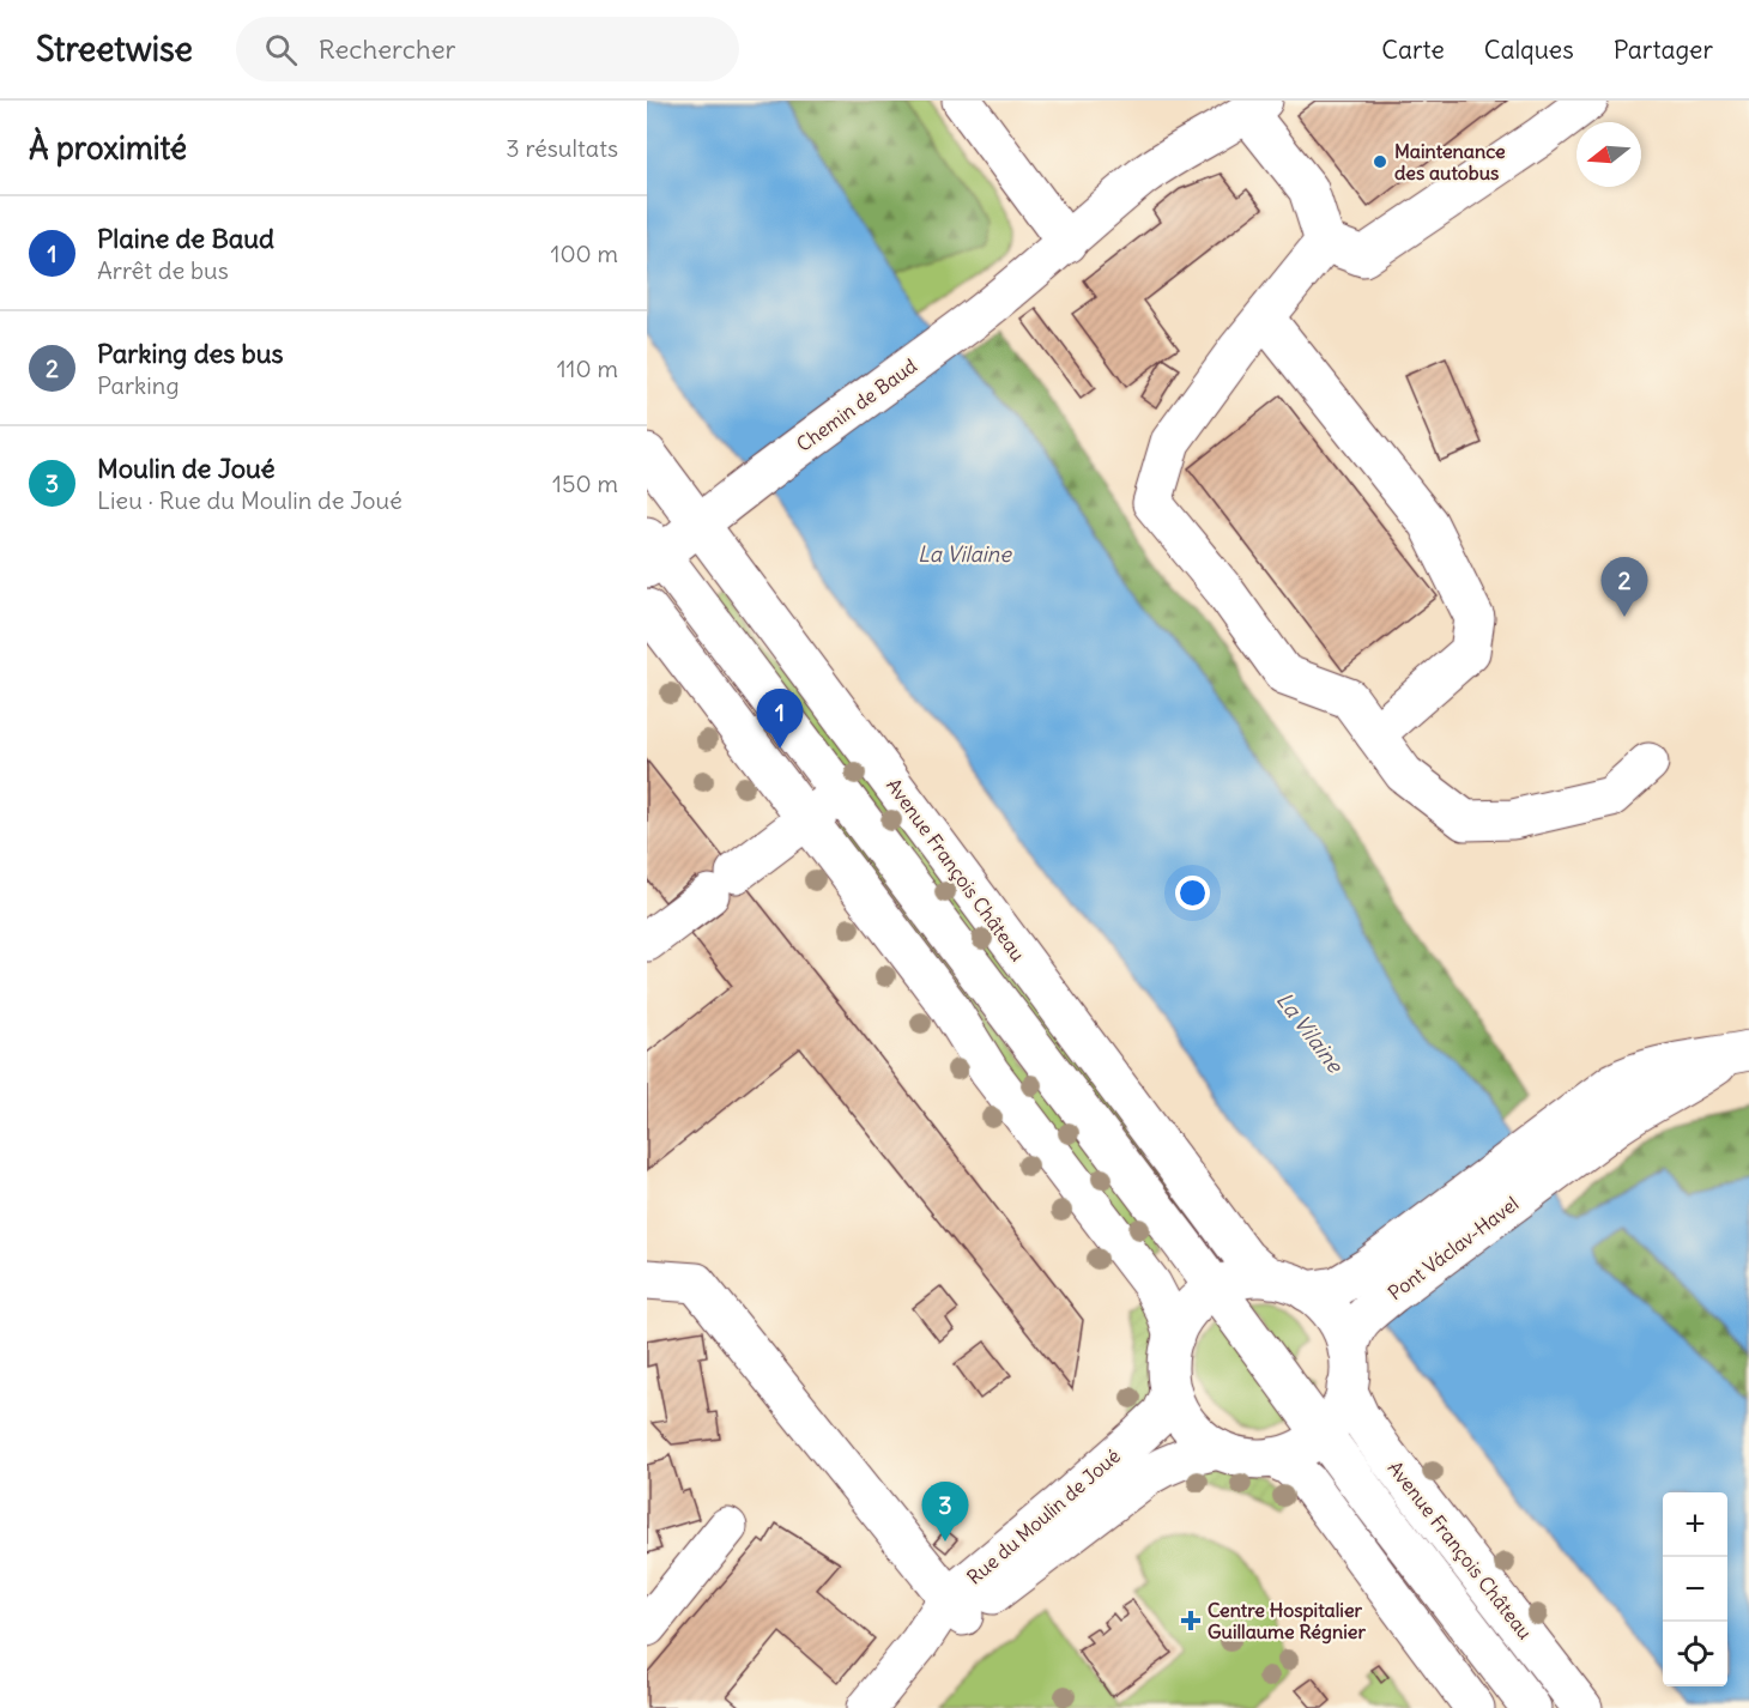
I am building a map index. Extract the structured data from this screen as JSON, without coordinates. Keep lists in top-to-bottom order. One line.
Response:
{"streets":{"main road":["Chemin de Baud","Avenue François Château","Pont Václav-Havel","Rue du Moulin de Joué"]},"crossings":[["Chemin de Baud","Avenue François Château"],["Avenue François Château","Pont Václav-Havel"]],"water":["La Vilaine"],"places":{"other":["Maintenance des autobus"],"health":["Centre Hospitalier Guillaume Régnier"]},"north":"left","page":{"header":"Streetwise","search":"Rechercher","nav":["Carte","Calques","Partager"],"heading":["À proximité","3 résultats"],"list":[{"mark":"1","name":"Plaine de Baud","note":"Arrêt de bus","value":"100 m"},{"mark":"2","name":"Parking des bus","note":"Parking","value":"110 m"},{"mark":"3","name":"Moulin de Joué","note":"Lieu · Rue du Moulin de Joué","value":"150 m"}],"pins":["2","1","3"],"map_buttons":["+","−"]}}
